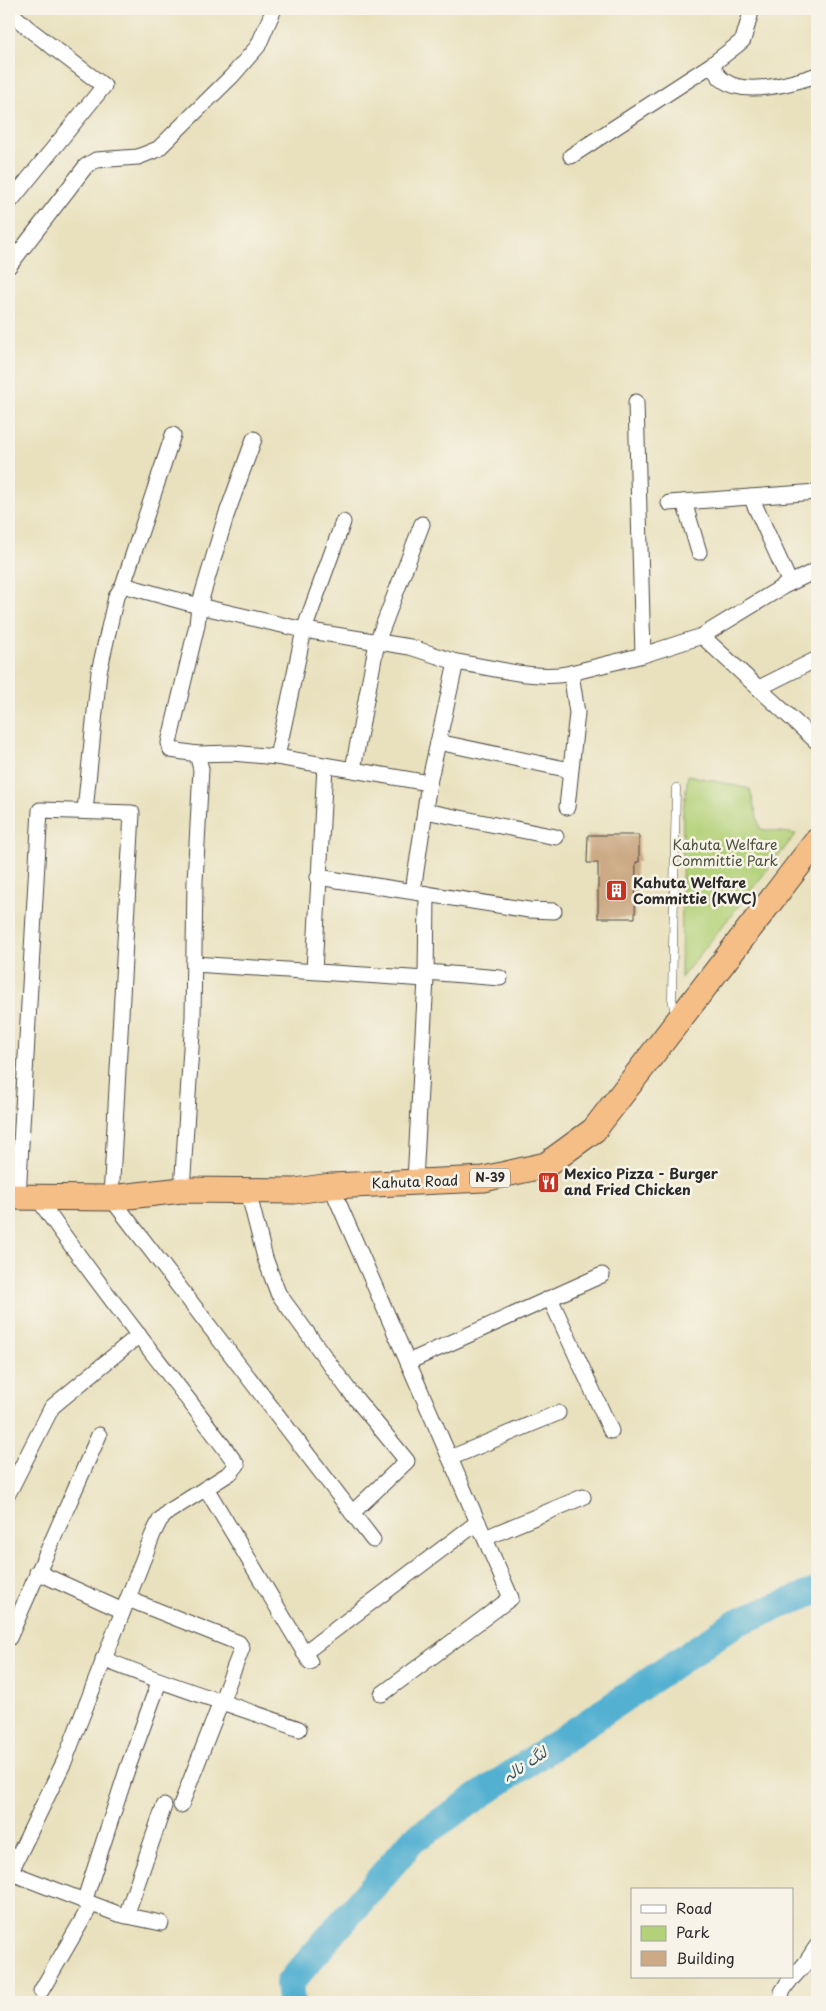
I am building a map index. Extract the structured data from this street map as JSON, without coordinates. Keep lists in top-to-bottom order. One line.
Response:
{"streets":{"highway":["N-39","Kahuta Road"]},"water":["لنگ نالہ"],"parks":["Kahuta Welfare Committie Park"],"places":{"building":["Kahuta Welfare Committie (KWC)"],"restaurant":["Mexico Pizza - Burger and Fried Chicken"]},"legend":["Road","Park","Building"]}
